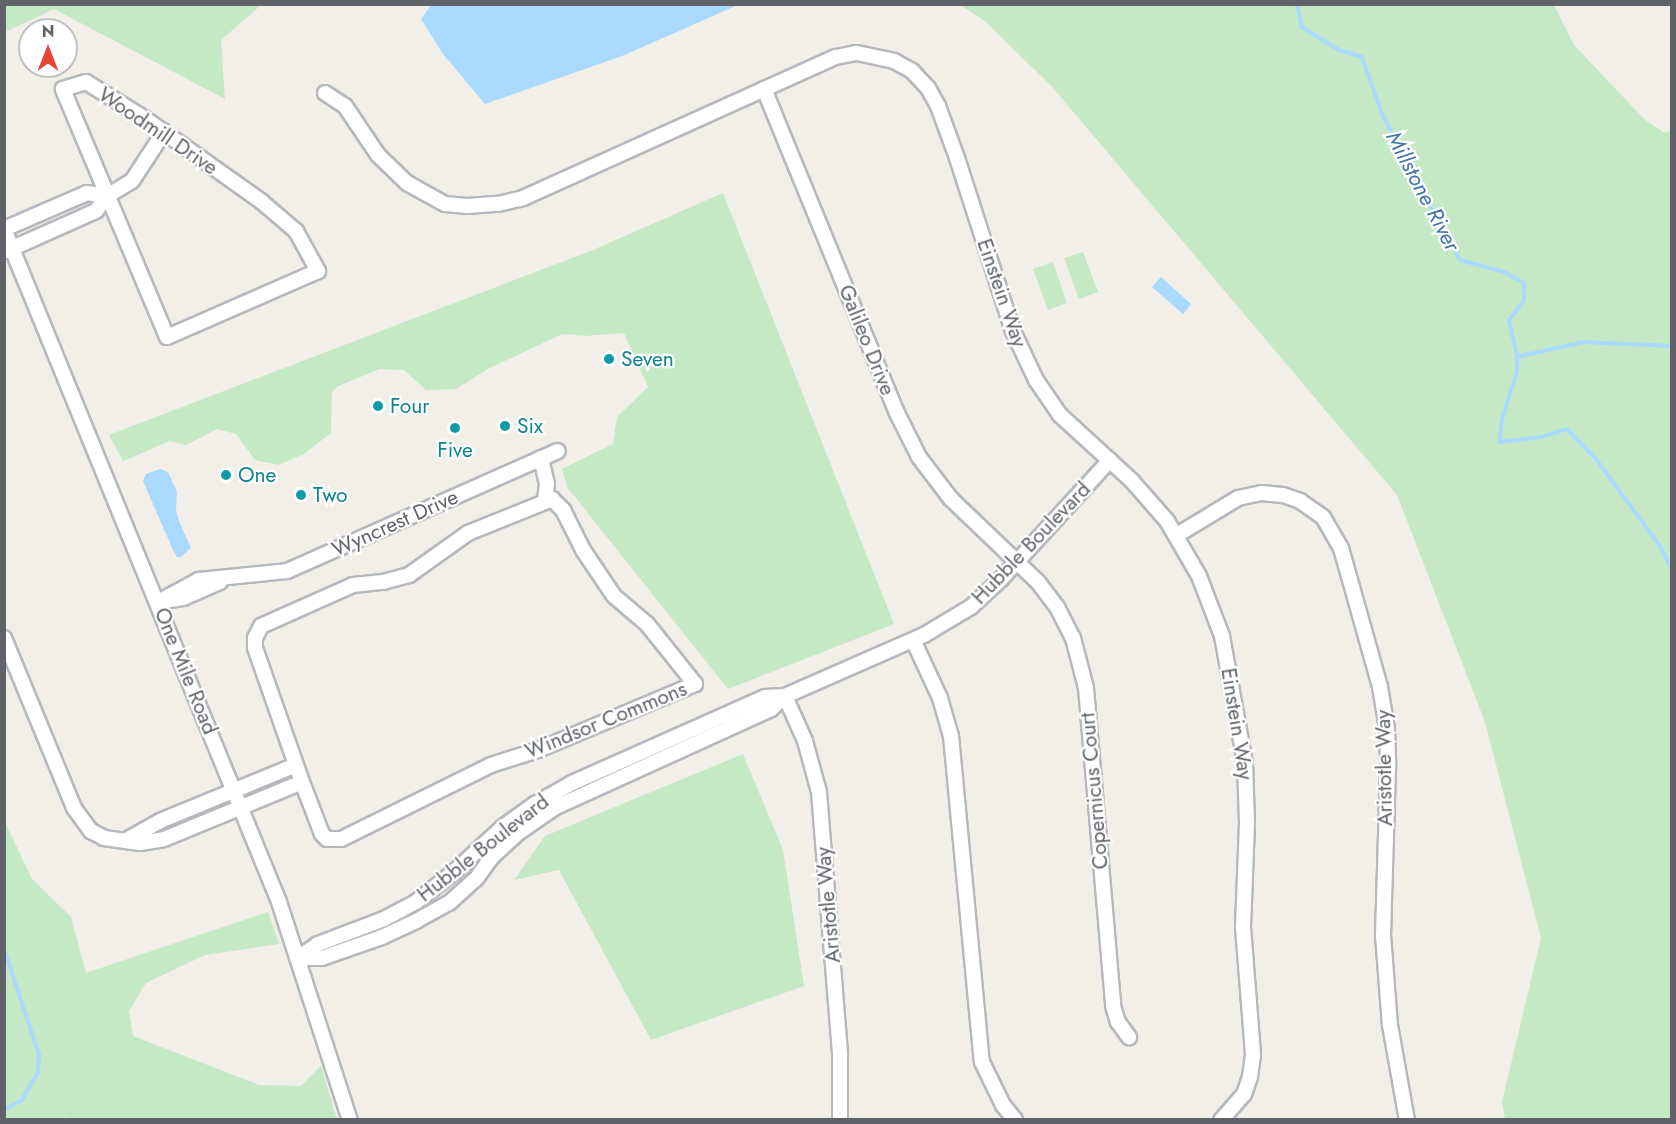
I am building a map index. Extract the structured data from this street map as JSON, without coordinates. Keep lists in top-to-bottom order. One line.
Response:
{"streets":{"street":["Woodmill Drive","Einstein Way","Galileo Drive","Wyncrest Drive","Hubble Boulevard","One Mile Road","Windsor Commons","Aristotle Way","Copernicus Court"]},"crossings":[["Einstein Way","Galileo Drive"],["Einstein Way","Hubble Boulevard"],["Einstein Way","Aristotle Way"],["Galileo Drive","Hubble Boulevard"],["Galileo Drive","Copernicus Court"],["Wyncrest Drive","One Mile Road"],["Hubble Boulevard","One Mile Road"],["Hubble Boulevard","Aristotle Way"],["Hubble Boulevard","Copernicus Court"]],"water":["Millstone River"],"places":["Seven","Four","Six","Five","One","Two"],"north":"top"}
